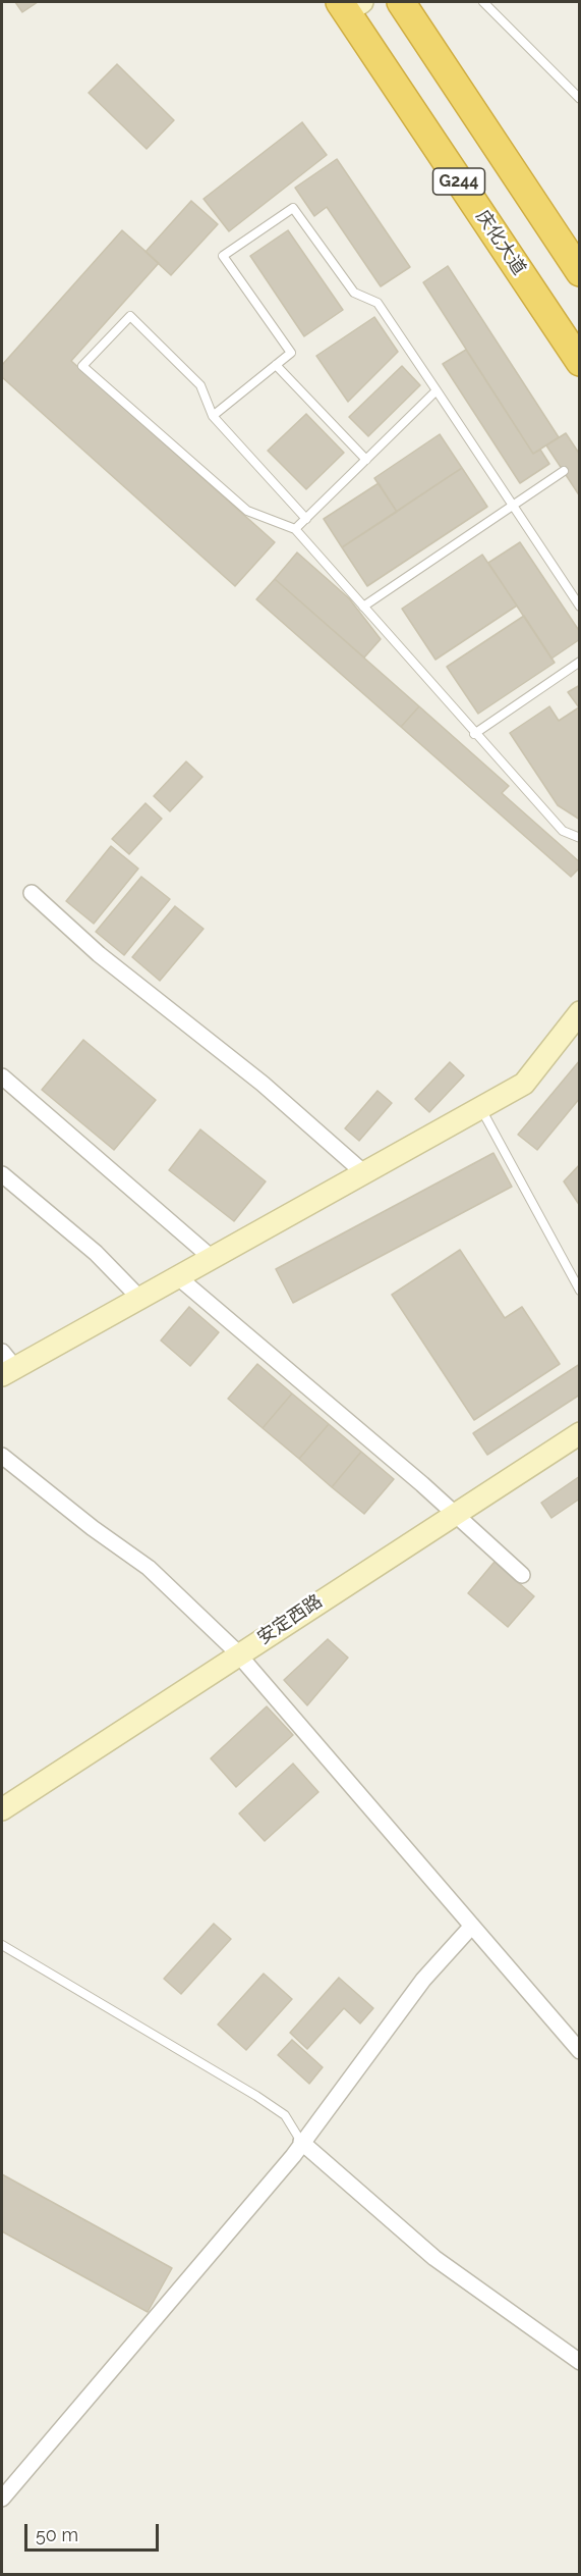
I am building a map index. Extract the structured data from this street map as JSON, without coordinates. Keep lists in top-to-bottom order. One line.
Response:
{"streets":{"highway":["G244","庆化大道"],"street":["安定西路"]},"scale_bar":"50 m"}
